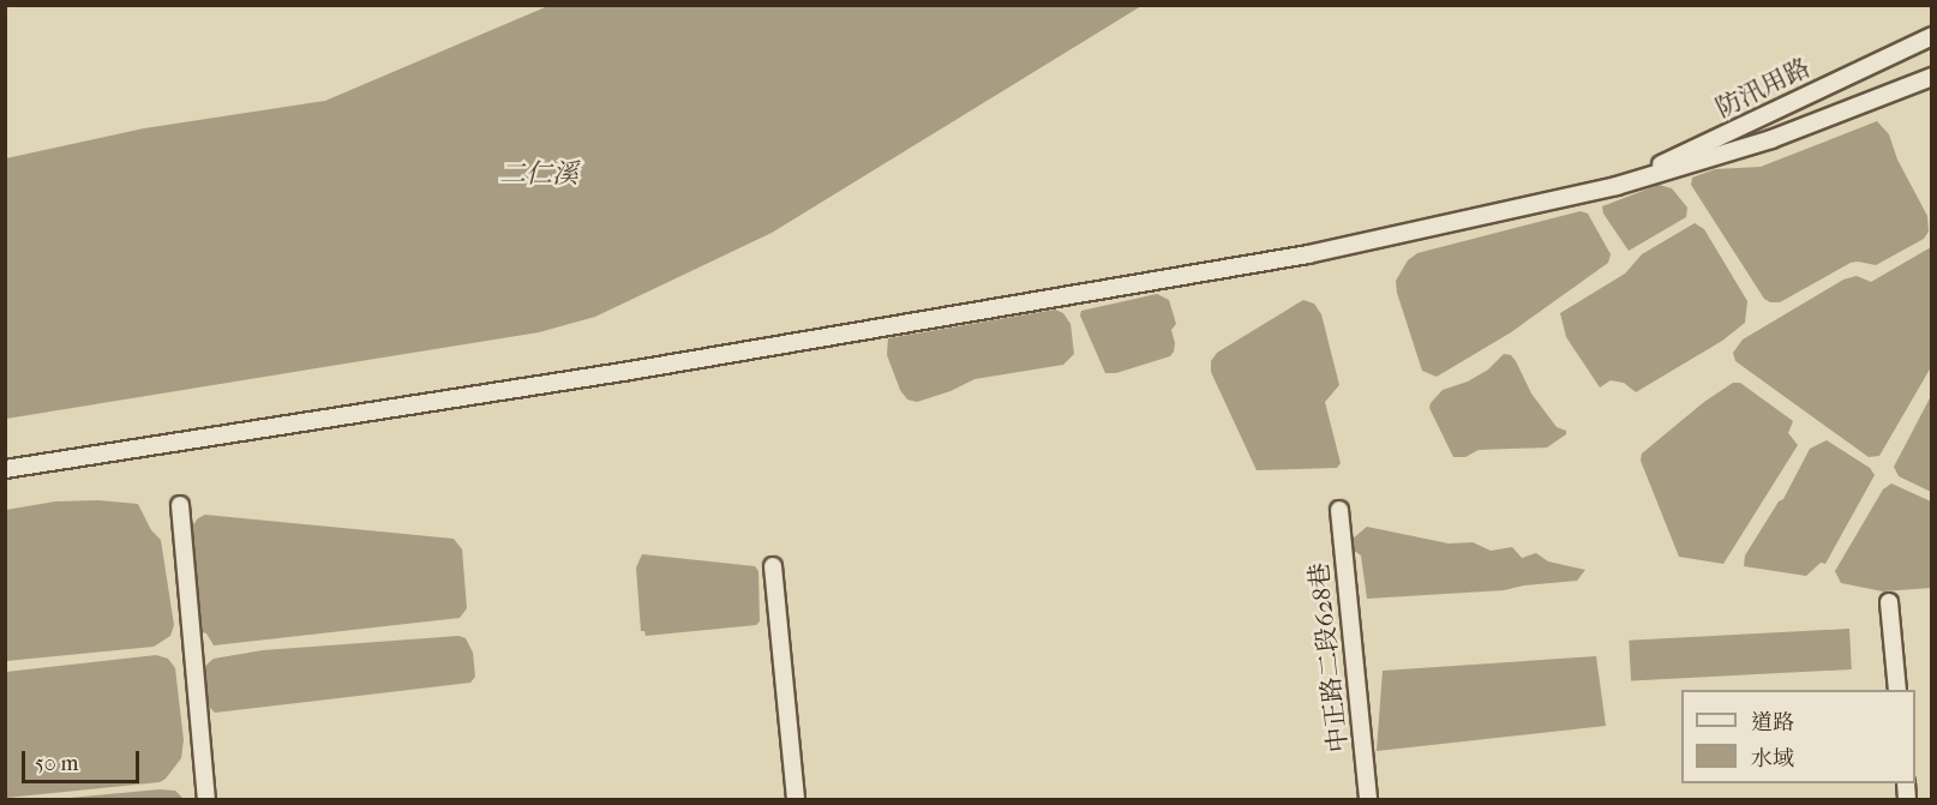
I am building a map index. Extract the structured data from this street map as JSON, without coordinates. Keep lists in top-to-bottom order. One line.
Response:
{"streets":{"street":["防汛用路","中正路二段628巷"]},"water":["二仁溪"],"legend":["道路","水域"],"scale_bar":"50 m"}
